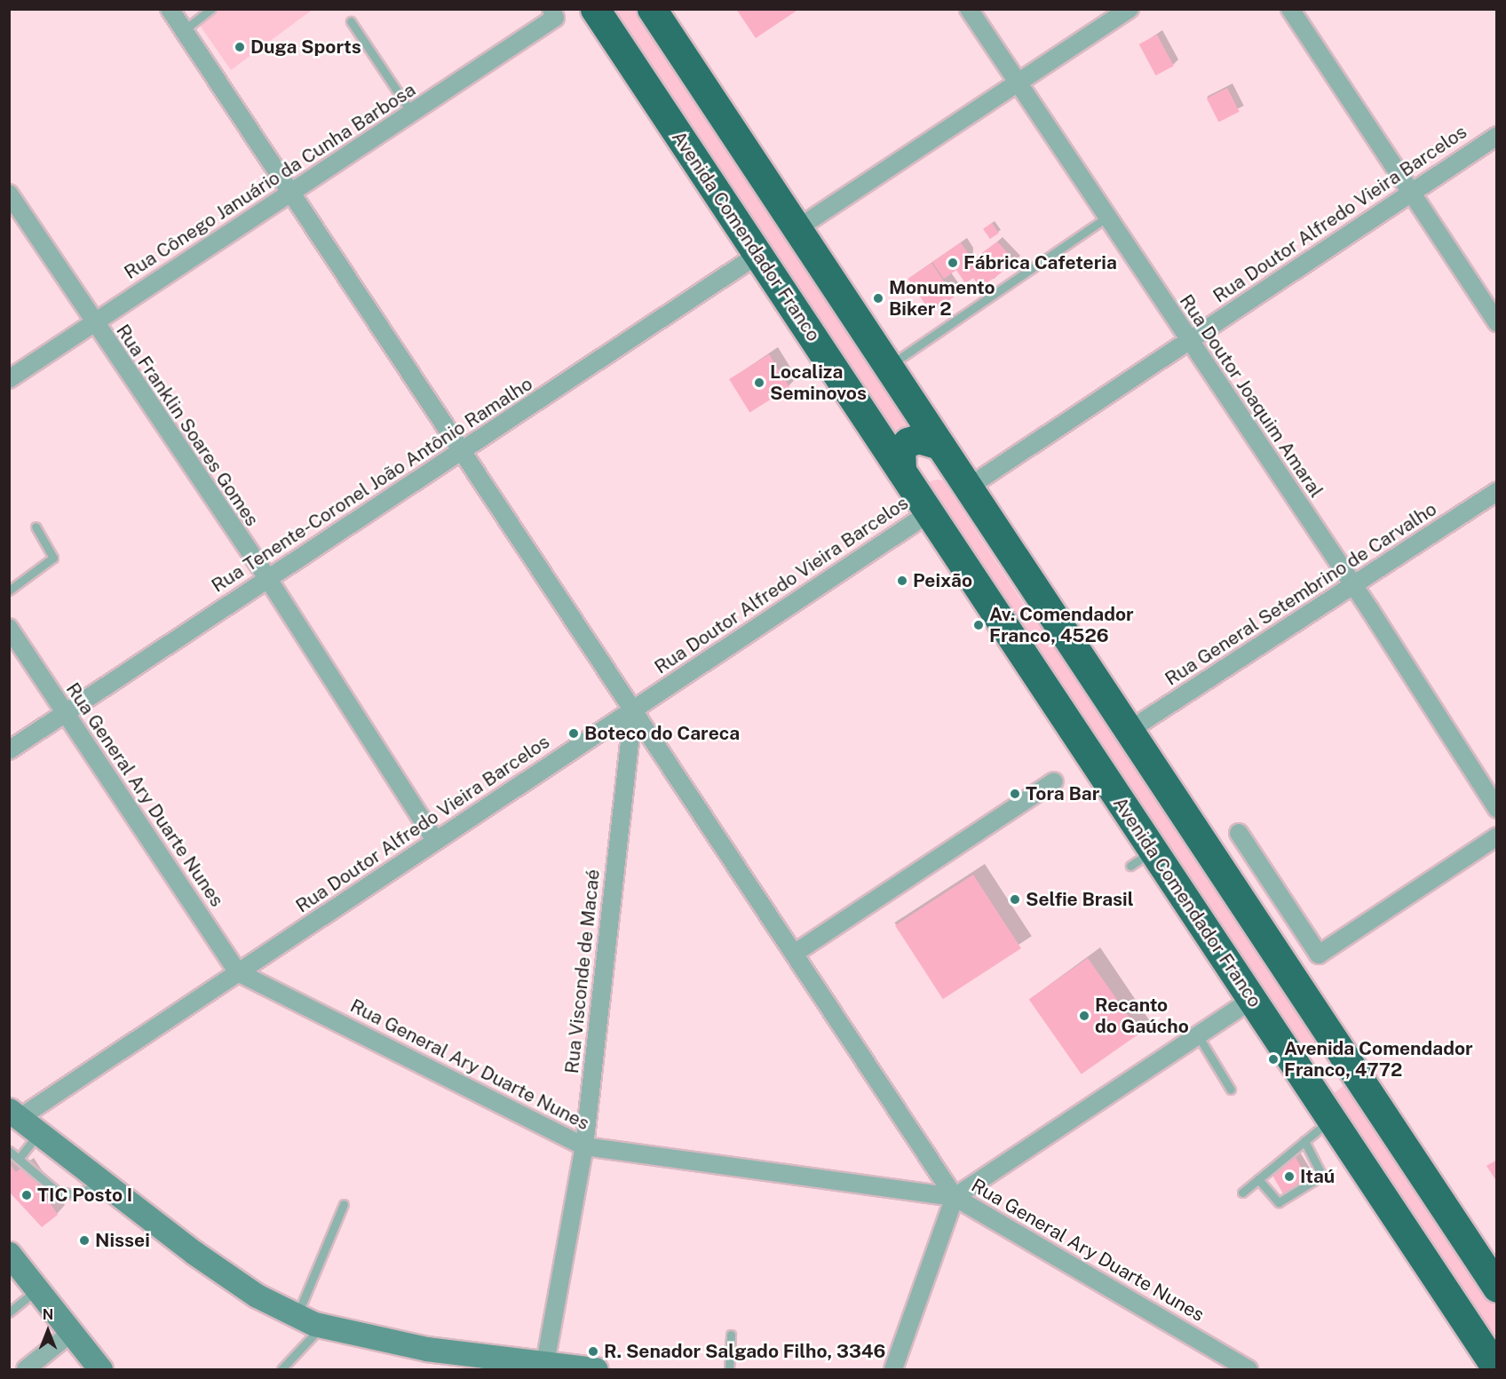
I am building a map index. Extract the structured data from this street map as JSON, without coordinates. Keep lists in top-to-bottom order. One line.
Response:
{"streets":{"highway":["Avenida Comendador Franco"],"street":["Rua Cônego Januário da Cunha Barbosa","Rua Doutor Alfredo Vieira Barcelos","Rua Doutor Joaquim Amaral","Rua Franklin Soares Gomes","Rua Tenente-Coronel João Antônio Ramalho","Rua General Setembrino de Carvalho","Rua General Ary Duarte Nunes","Rua Visconde de Macaé"]},"crossings":[["Rua Cônego Januário da Cunha Barbosa","Rua Franklin Soares Gomes"],["Rua Doutor Alfredo Vieira Barcelos","Avenida Comendador Franco"],["Rua Doutor Alfredo Vieira Barcelos","Rua Doutor Joaquim Amaral"],["Rua Doutor Alfredo Vieira Barcelos","Rua Franklin Soares Gomes"],["Rua Doutor Alfredo Vieira Barcelos","Rua General Ary Duarte Nunes"],["Rua Doutor Alfredo Vieira Barcelos","Rua Visconde de Macaé"],["Avenida Comendador Franco","Rua Tenente-Coronel João Antônio Ramalho"],["Rua Doutor Joaquim Amaral","Rua General Setembrino de Carvalho"],["Rua Franklin Soares Gomes","Rua Tenente-Coronel João Antônio Ramalho"],["Rua Tenente-Coronel João Antônio Ramalho","Rua General Ary Duarte Nunes"],["Rua General Ary Duarte Nunes","Rua Visconde de Macaé"]],"places":["Duga Sports","Fábrica Cafeteria","Monumento Biker 2","Localiza Seminovos","Peixão","Av. Comendador Franco, 4526","Boteco do Careca","Tora Bar","Selfie Brasil","Recanto do Gaúcho","Avenida Comendador Franco, 4772","Itaú","TIC Posto I","Nissei","R. Senador Salgado Filho, 3346"],"north":"top"}
